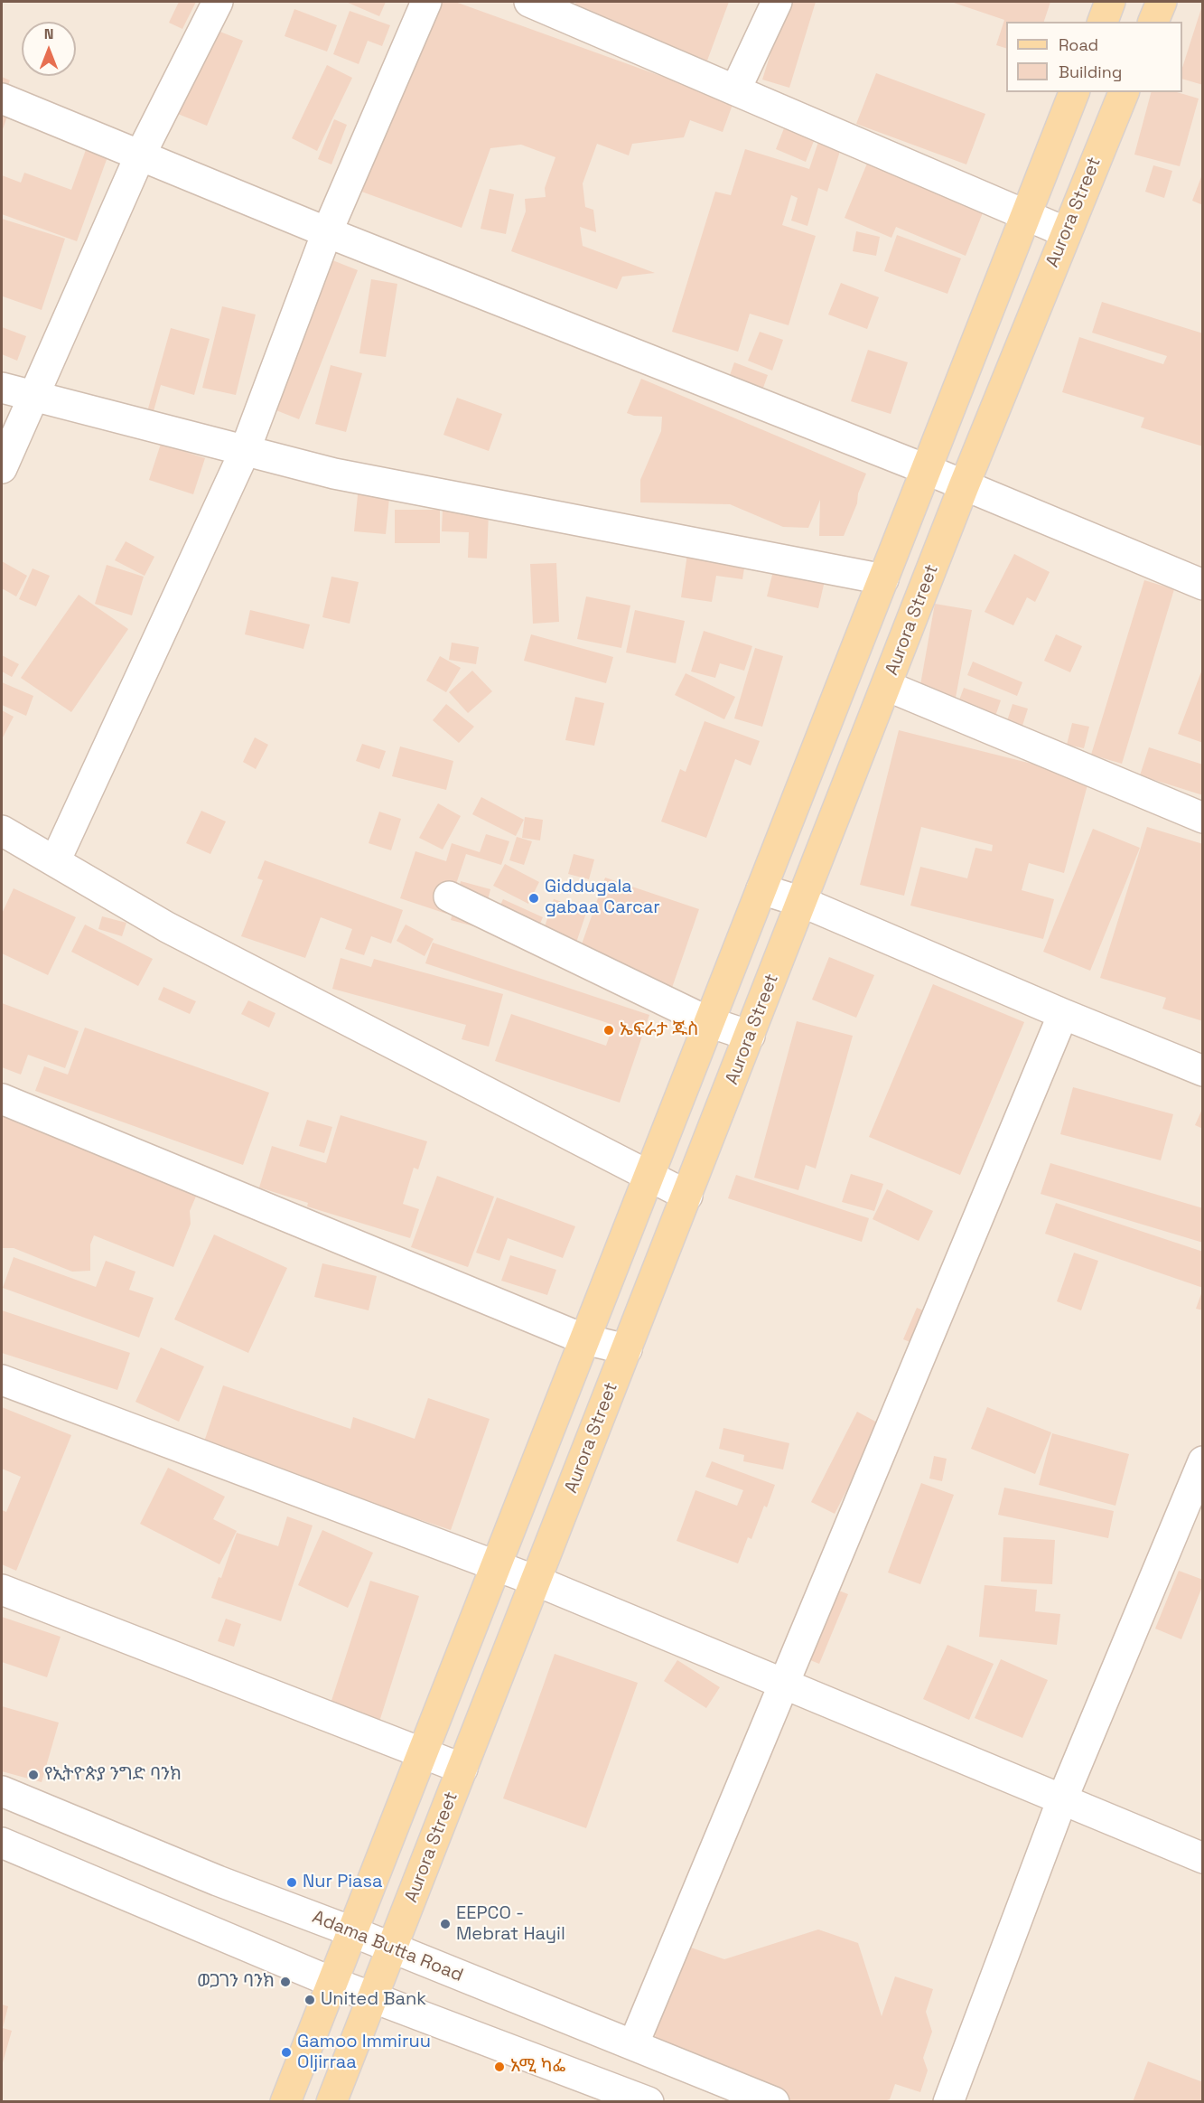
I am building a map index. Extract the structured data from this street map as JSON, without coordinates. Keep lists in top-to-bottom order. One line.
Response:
{"streets":{"main road":["Aurora Street"],"street":["Adama Butta Road"]},"crossings":[["Aurora Street","Adama Butta Road"]],"places":["Giddugala gabaa Carcar","ኤፍራታ ጁስ","የኢትዮጵያ ንግድ ባንክ","Nur Piasa","EEPCO - Mebrat Hayil","ወጋገን ባንክ","United Bank","Gamoo Immiruu Oljirraa","አሚ ካፌ"],"legend":["Road","Building"],"north":"top"}
